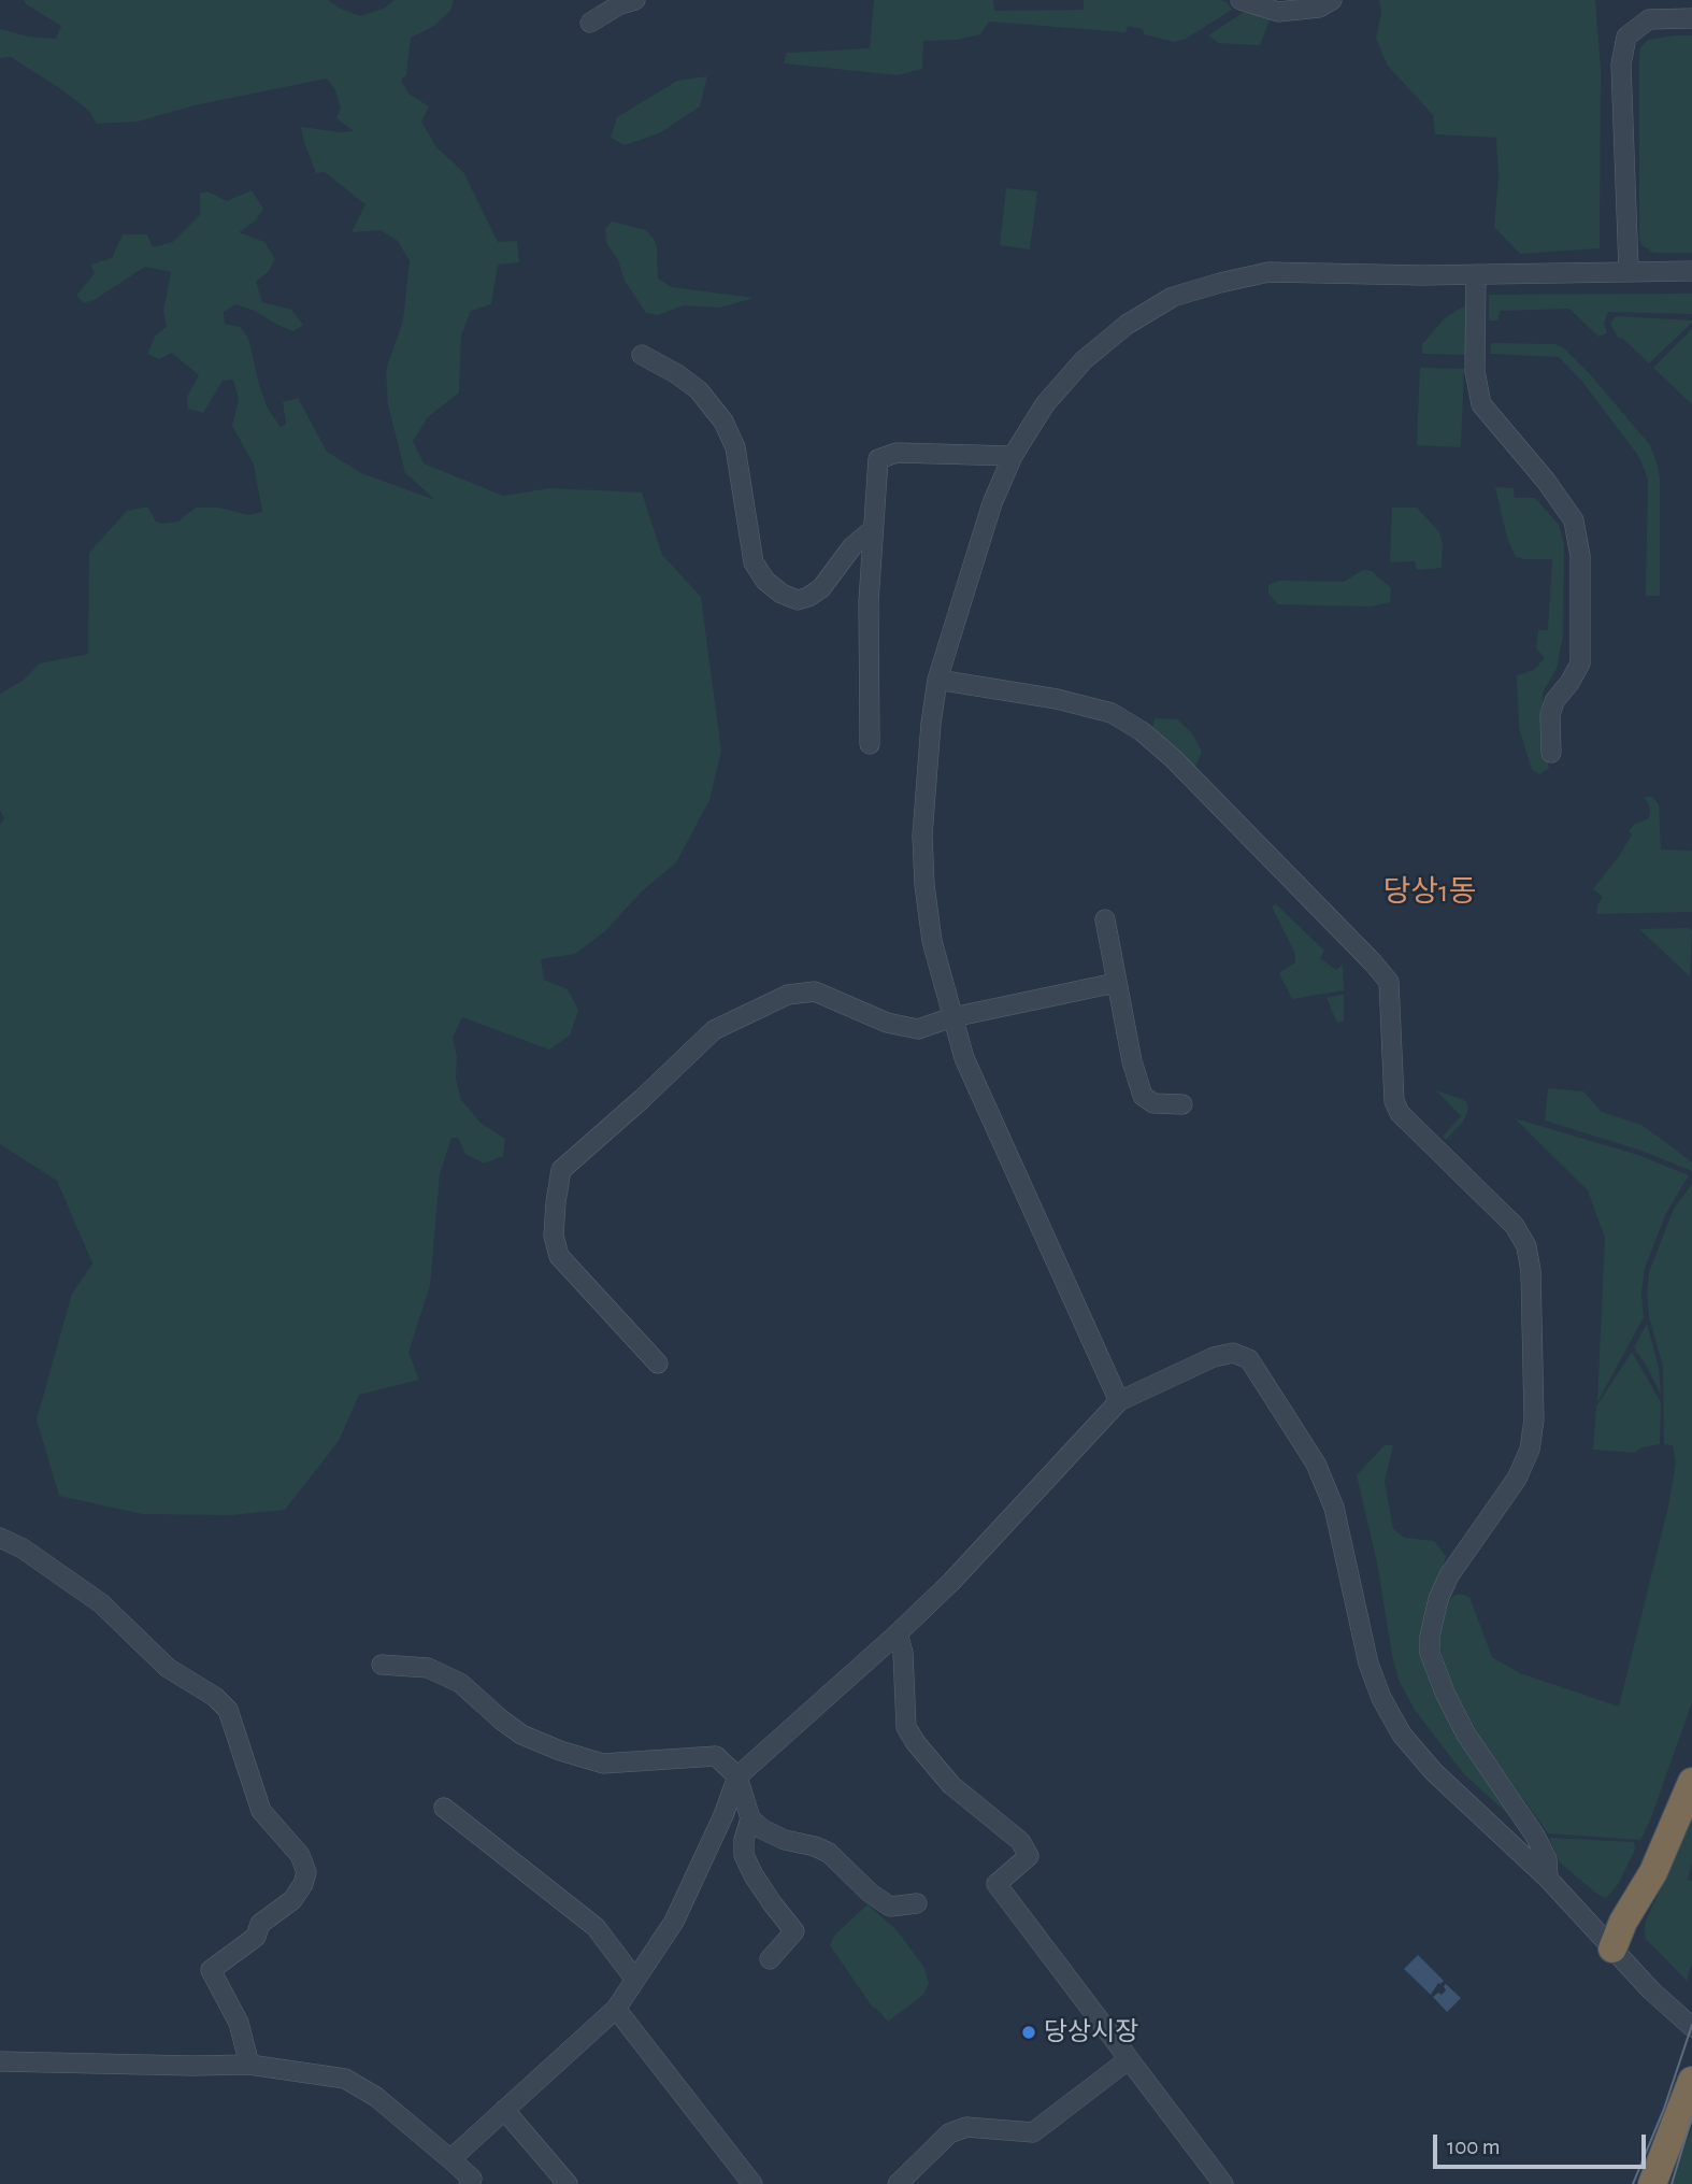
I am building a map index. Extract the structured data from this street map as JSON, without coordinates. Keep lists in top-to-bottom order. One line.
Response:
{"districts":["당상1동"],"places":["당상시장"],"scale_bar":"100 m"}
